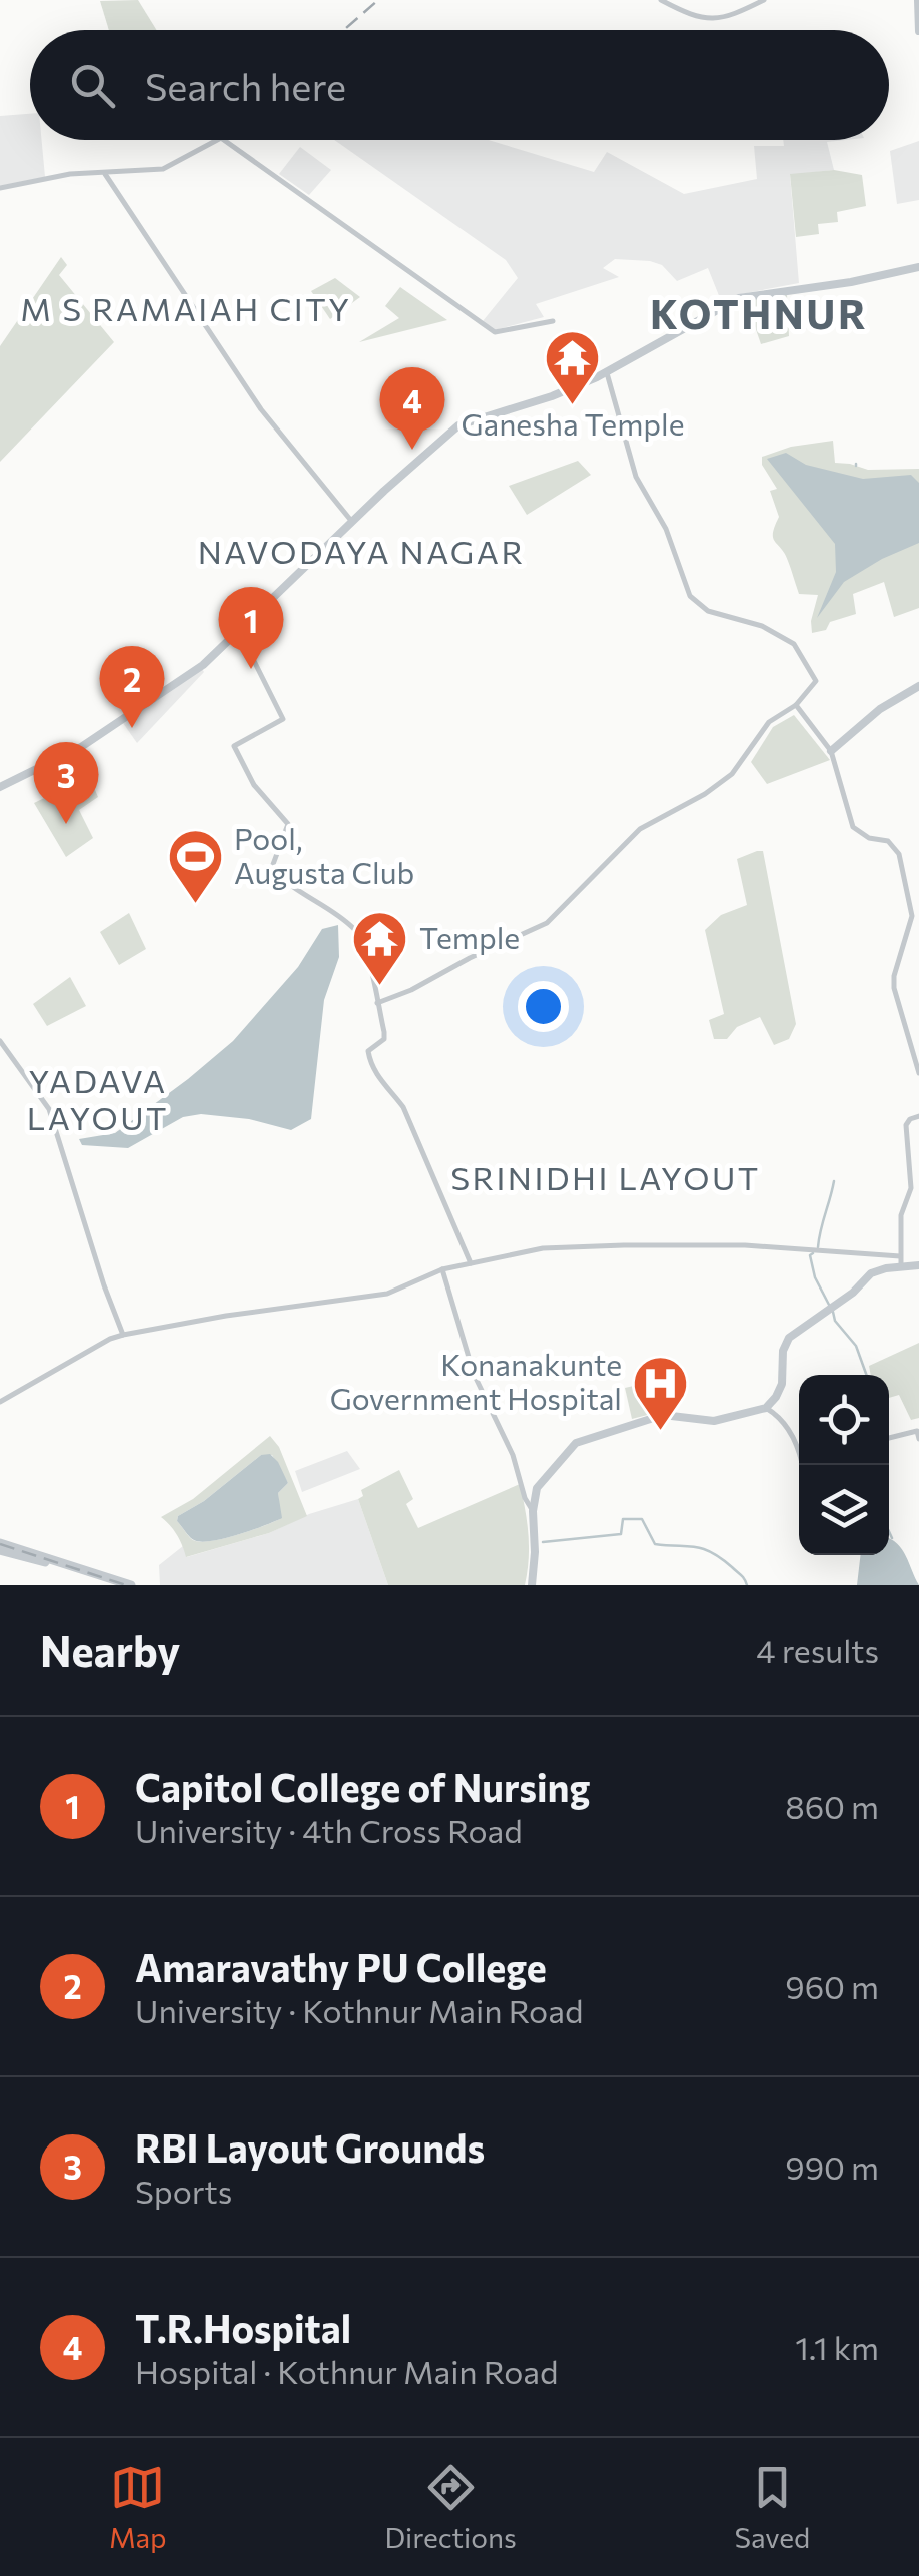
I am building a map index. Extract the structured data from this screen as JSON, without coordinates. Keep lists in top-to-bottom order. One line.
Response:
{"districts":["M S RAMAIAH CITY","KOTHNUR","NAVODAYA NAGAR","YADAVA LAYOUT","SRINIDHI LAYOUT"],"places":{"temple":["Ganesha Temple","Temple"],"sports":["Pool, Augusta Club"],"hospital":["Konanakunte Government Hospital"]},"page":{"search":"Search here","pins":["4","1","2","3"],"heading":["Nearby","4 results"],"list":[{"mark":"1","name":"Capitol College of Nursing","note":"University · 4th Cross Road","value":"860 m"},{"mark":"2","name":"Amaravathy PU College","note":"University · Kothnur Main Road","value":"960 m"},{"mark":"3","name":"RBI Layout Grounds","note":"Sports","value":"990 m"},{"mark":"4","name":"T.R.Hospital","note":"Hospital · Kothnur Main Road","value":"1.1 km"}],"nav":["Map","Directions","Saved"]}}
